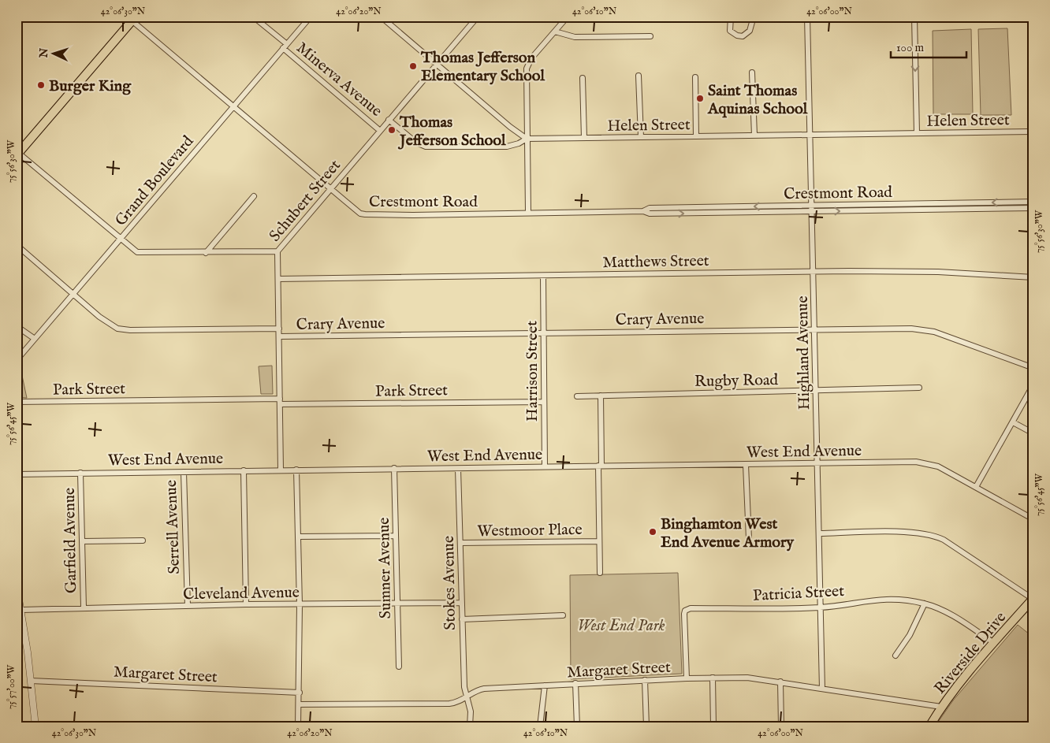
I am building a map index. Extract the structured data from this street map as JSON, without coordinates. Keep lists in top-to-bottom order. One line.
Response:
{"streets":{"main road":["Riverside Drive"],"street":["Minerva Avenue","Helen Street","Grand Boulevard","Crestmont Road","Schubert Street","Matthews Street","Crary Avenue","Highland Avenue","Harrison Street","Rugby Road","Park Street","West End Avenue","Serrell Avenue","Westmoor Place","Garfield Avenue","Sumner Avenue","Stokes Avenue","Cleveland Avenue","Patricia Street","Margaret Street"]},"crossings":[["Minerva Avenue","Grand Boulevard"],["Minerva Avenue","Schubert Street"],["Helen Street","Highland Avenue"],["Grand Boulevard","Crestmont Road"],["Grand Boulevard","Crary Avenue"],["Crestmont Road","Schubert Street"],["Crestmont Road","Highland Avenue"],["Schubert Street","Matthews Street"],["Schubert Street","Crary Avenue"],["Schubert Street","Park Street"],["Schubert Street","West End Avenue"],["Matthews Street","Highland Avenue"],["Matthews Street","Harrison Street"],["Crary Avenue","Highland Avenue"],["Crary Avenue","Harrison Street"],["Highland Avenue","Rugby Road"],["Highland Avenue","West End Avenue"],["Highland Avenue","Patricia Street"],["Highland Avenue","Margaret Street"],["Harrison Street","Park Street"],["Harrison Street","West End Avenue"],["West End Avenue","Serrell Avenue"],["West End Avenue","Garfield Avenue"],["West End Avenue","Sumner Avenue"],["West End Avenue","Stokes Avenue"],["Serrell Avenue","Cleveland Avenue"],["Westmoor Place","Stokes Avenue"],["Garfield Avenue","Cleveland Avenue"],["Sumner Avenue","Cleveland Avenue"],["Stokes Avenue","Cleveland Avenue"],["Stokes Avenue","Margaret Street"],["Patricia Street","Riverside Drive"],["Patricia Street","Margaret Street"],["Riverside Drive","Margaret Street"]],"parks":["West End Park"],"places":["Thomas Jefferson Elementary School","Burger King","Saint Thomas Aquinas School","Thomas Jefferson School","Binghamton West End Avenue Armory"],"scale_bar":"100 m","north":"left","coordinates":["42°06'30\"N","42°06'20\"N","42°06'10\"N","42°06'00\"N","75°56'30\"W","75°56'45\"W","75°57'00\"W"]}
